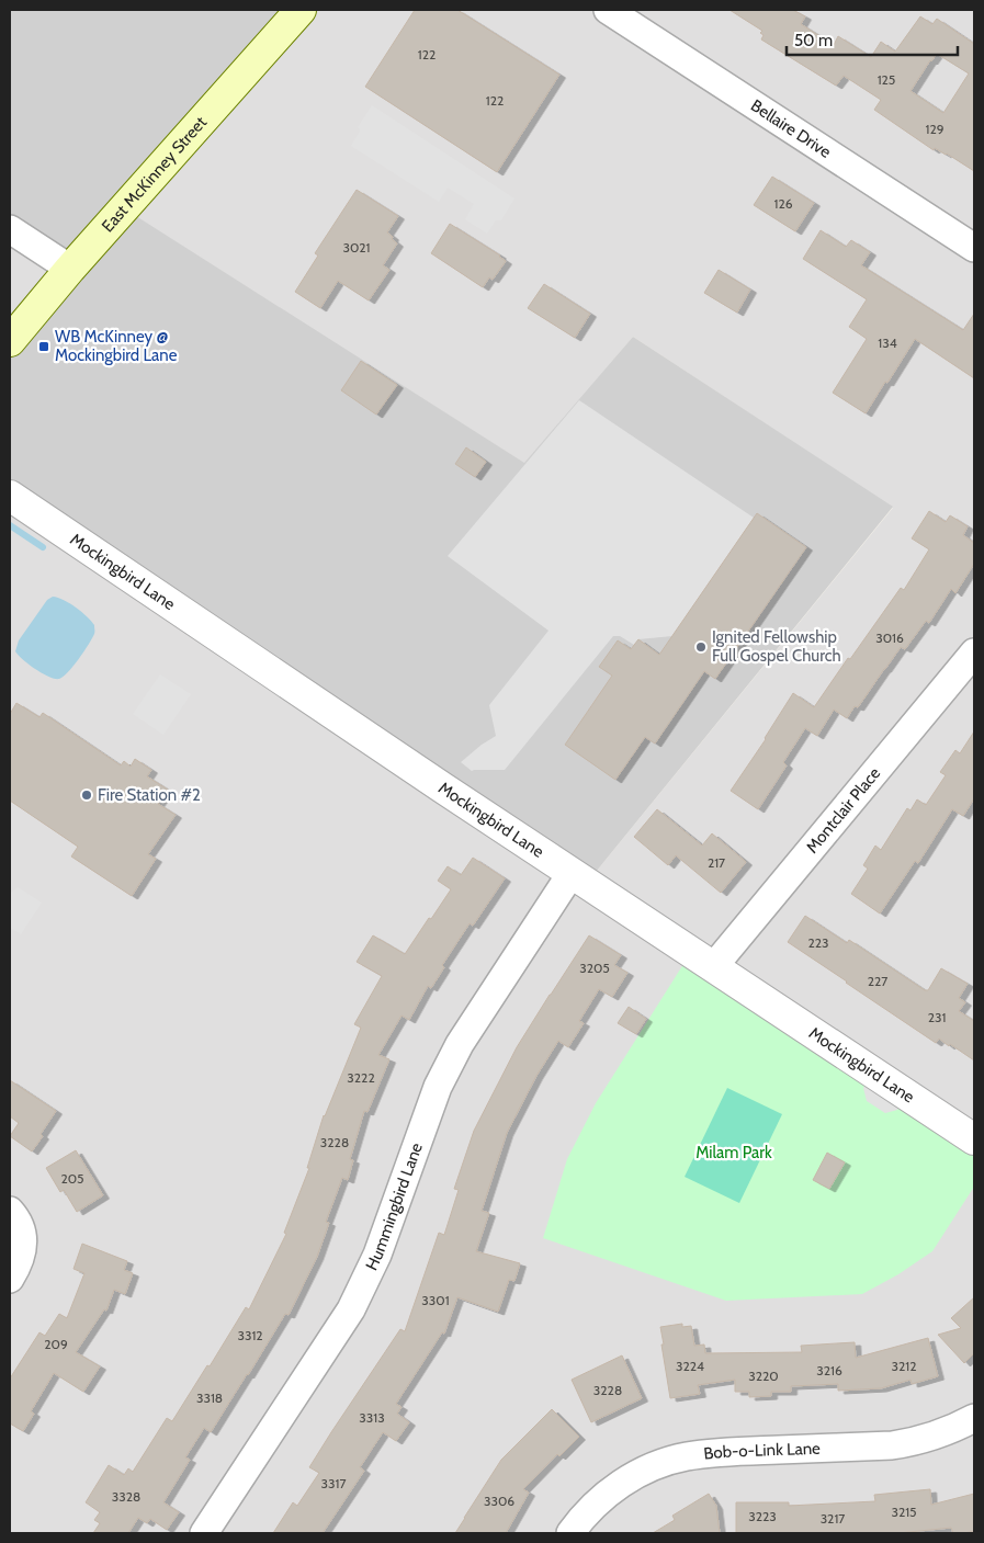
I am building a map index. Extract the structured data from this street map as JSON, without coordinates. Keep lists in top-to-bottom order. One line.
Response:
{"streets":{"main road":["East McKinney Street"],"street":["Bellaire Drive","Mockingbird Lane","Montclair Place","Hummingbird Lane","Bob-o-Link Lane"]},"crossings":[["Mockingbird Lane","Montclair Place"],["Mockingbird Lane","Hummingbird Lane"]],"parks":["Milam Park"],"places":{"transit":["WB McKinney @ Mockingbird Lane"],"other":["Ignited Fellowship Full Gospel Church","Fire Station #2"]},"house_numbers":["122","125","122","129","126","3021","134","3016","217","223","3205","227","231","3222","3228","205","3301","3312","209","3224","3212","3216","3220","3228","3318","3313","3317","3328","3306","3215","3223","3217"],"scale_bar":"50 m"}
